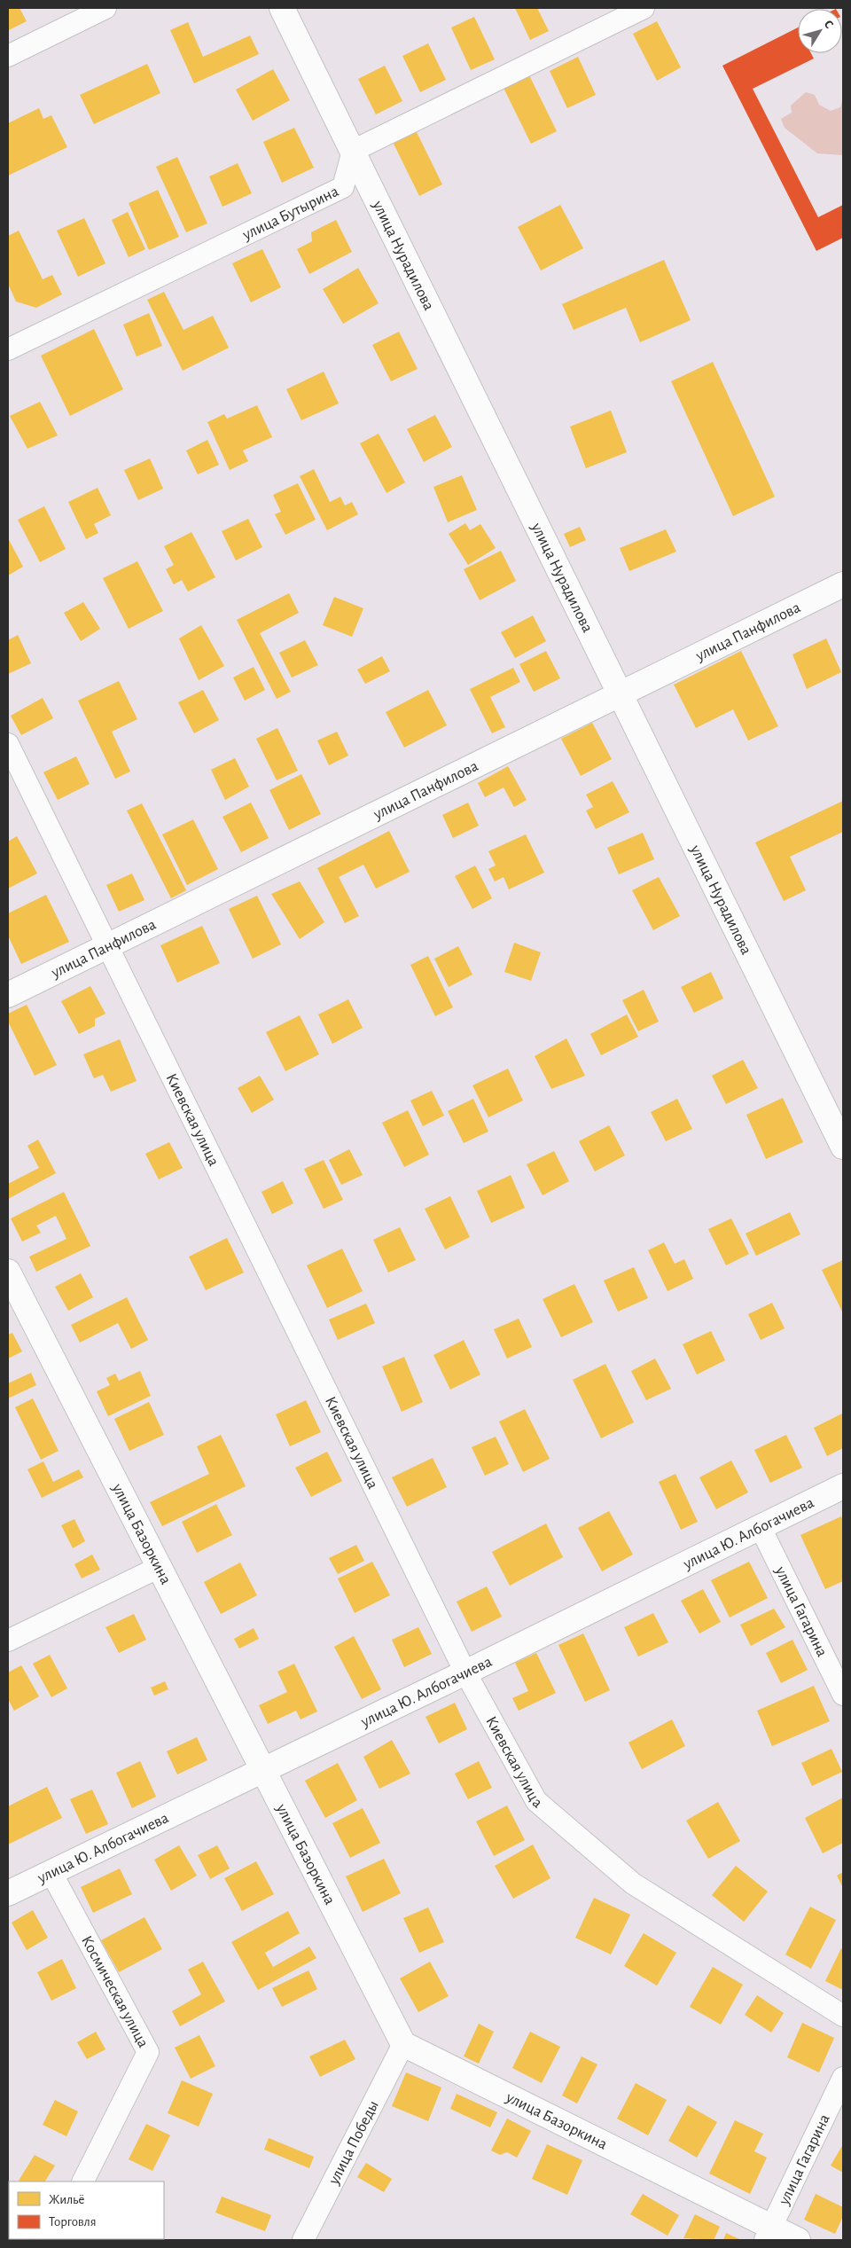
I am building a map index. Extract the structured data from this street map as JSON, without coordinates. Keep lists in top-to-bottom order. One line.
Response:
{"streets":{"street":["улица Бутырина","улица Нурадилова","улица Панфилова","Киевская улица","улица Ю. Албогачиева","улица Базоркина","улица Гагарина","Космическая улица","улица Победы"]},"crossings":[["улица Бутырина","улица Нурадилова"],["улица Нурадилова","улица Панфилова"],["улица Панфилова","Киевская улица"],["Киевская улица","улица Ю. Албогачиева"],["улица Ю. Албогачиева","улица Базоркина"],["улица Ю. Албогачиева","улица Гагарина"],["улица Ю. Албогачиева","Космическая улица"],["улица Базоркина","улица Гагарина"],["улица Базоркина","улица Победы"]],"legend":["Жильё","Торговля"],"north":"top right"}
